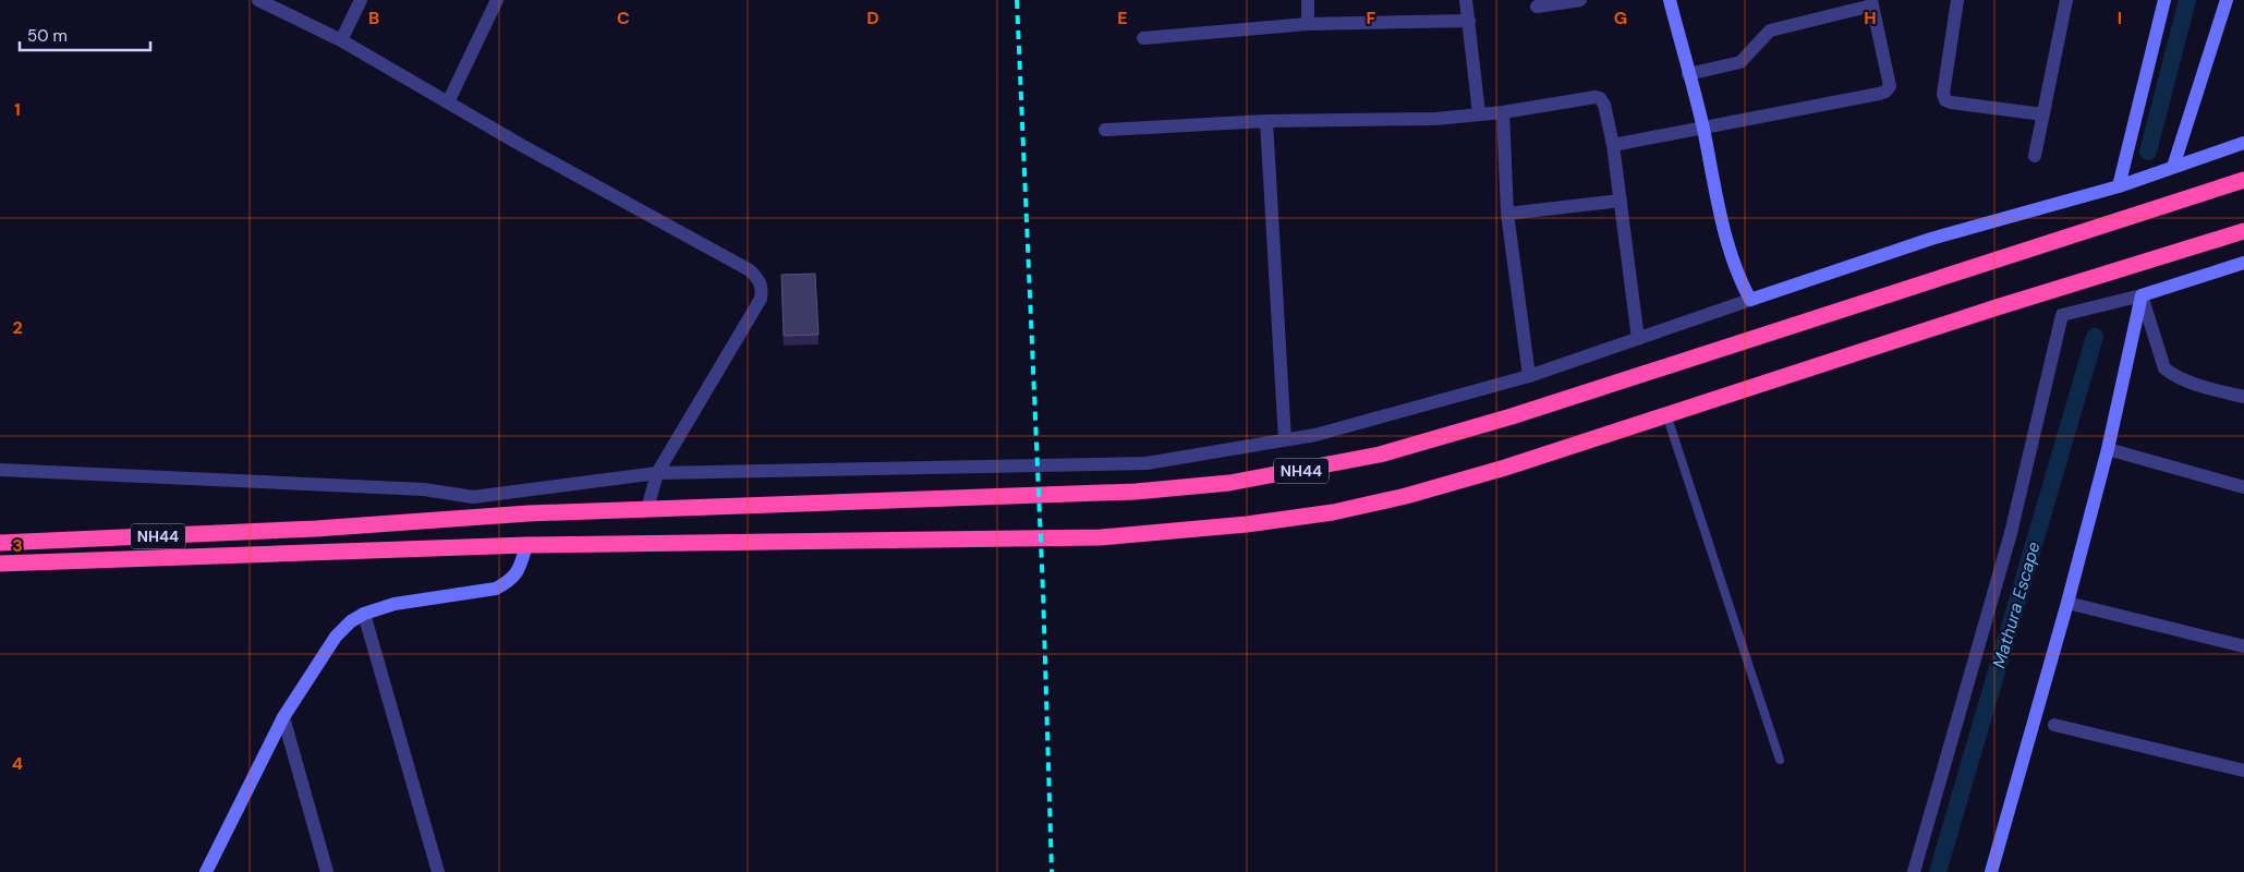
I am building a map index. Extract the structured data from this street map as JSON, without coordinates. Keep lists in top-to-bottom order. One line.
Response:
{"streets":{"highway":["NH44"]},"water":["Mathura Escape"],"scale_bar":"50 m","grid":{"columns":["B","C","D","E","F","G","H","I"],"rows":["1","2","3","4"]}}
